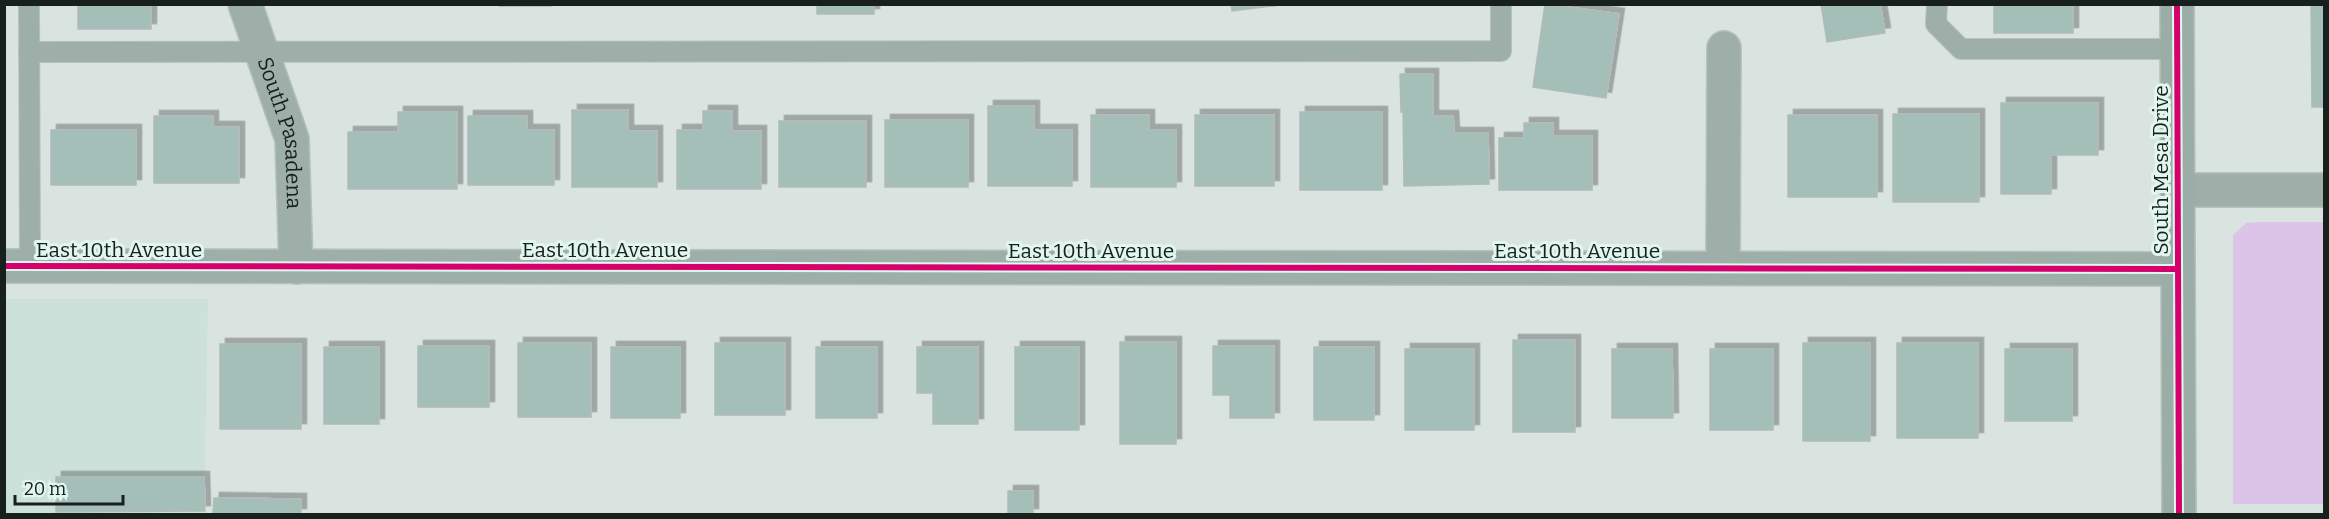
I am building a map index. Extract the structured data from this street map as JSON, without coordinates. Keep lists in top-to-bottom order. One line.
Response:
{"streets":{"main road":["South Mesa Drive"],"street":["South Pasadena","East 10th Avenue"]},"crossings":[["South Pasadena","East 10th Avenue"],["South Mesa Drive","East 10th Avenue"]],"scale_bar":"20 m"}
